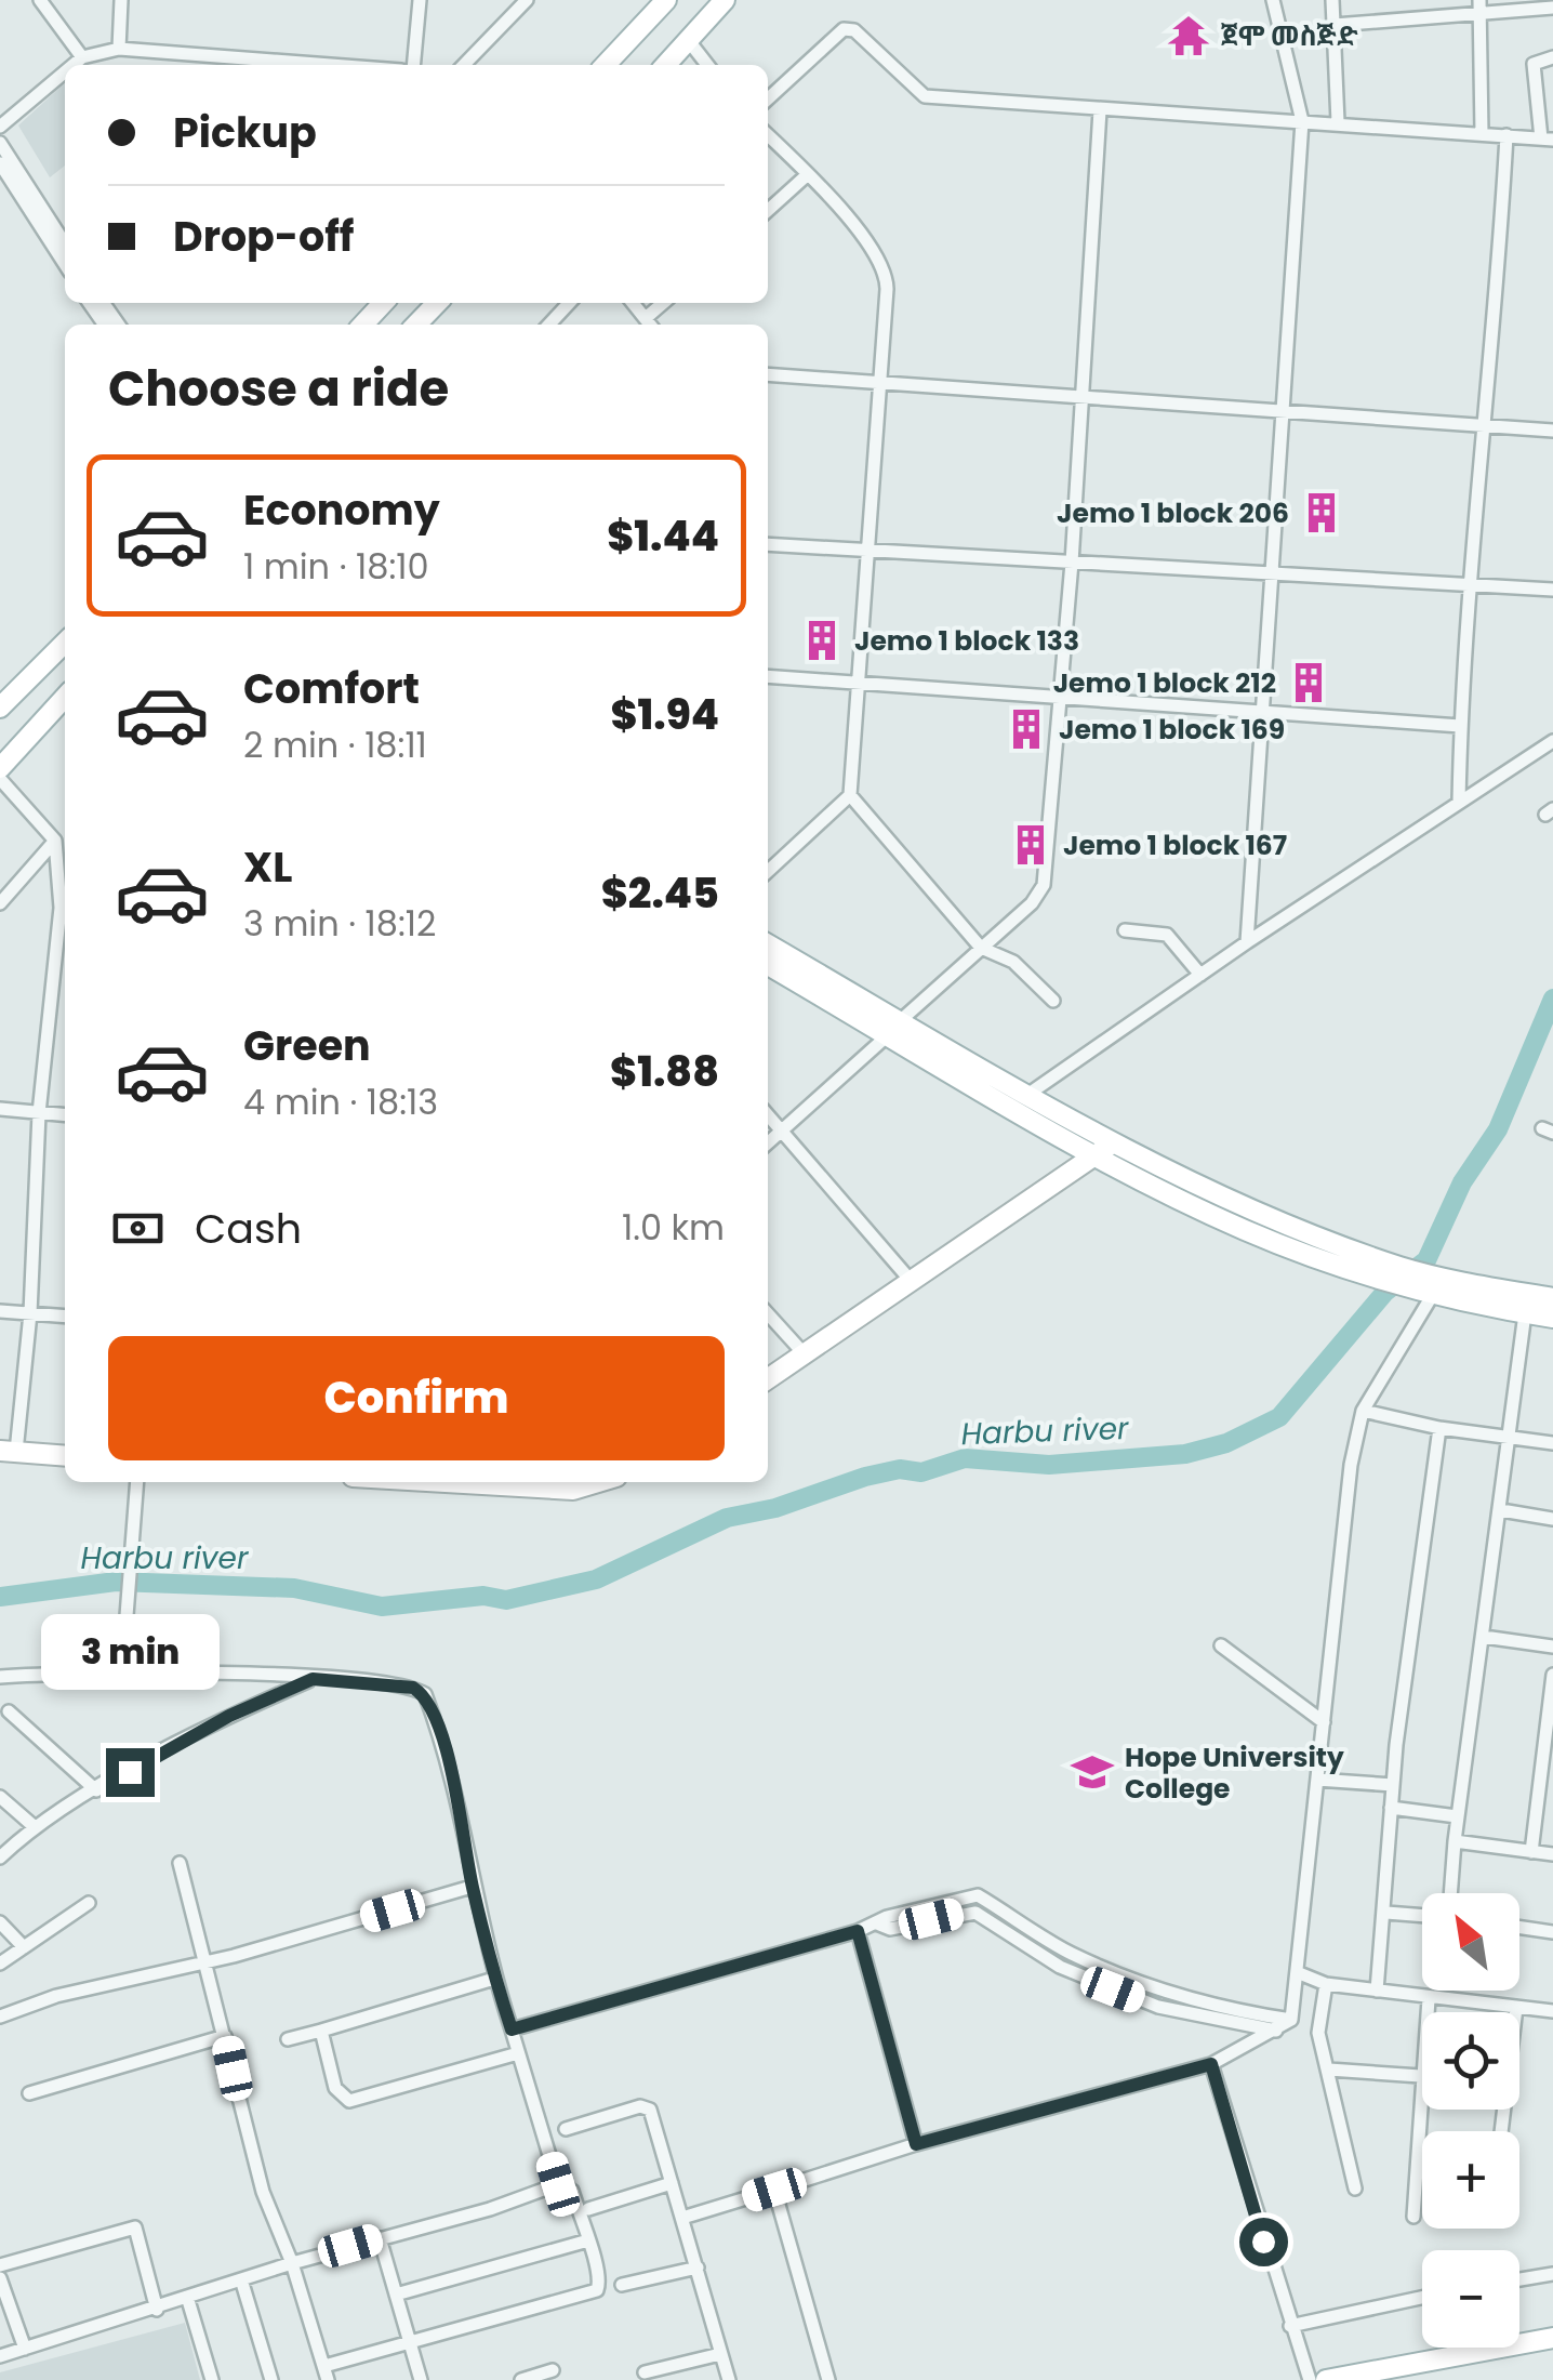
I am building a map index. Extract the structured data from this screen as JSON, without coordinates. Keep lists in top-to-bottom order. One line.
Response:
{"water":["Harbu river"],"places":{"temple":["ጀሞ መስጅድ"],"building":["Jemo 1 block 206","Jemo 1 block 133","Jemo 1 block 212","Jemo 1 block 169","Jemo 1 block 167"],"school or university":["Hope University College"]},"north":"top left","page":{"banner":["Pickup","Drop-off"],"heading":"Choose a ride","list":[{"name":"Economy","note":"1 min · 18:10","value":"$1.44"},{"name":"Comfort","note":"2 min · 18:11","value":"$1.94"},{"name":"XL","note":"3 min · 18:12","value":"$2.45"},{"name":"Green","note":"4 min · 18:13","value":"$1.88"}],"pay":["Cash","1.0 km"],"buttons":"Confirm","bubble":"3 min","map_buttons":["+","−"]}}
